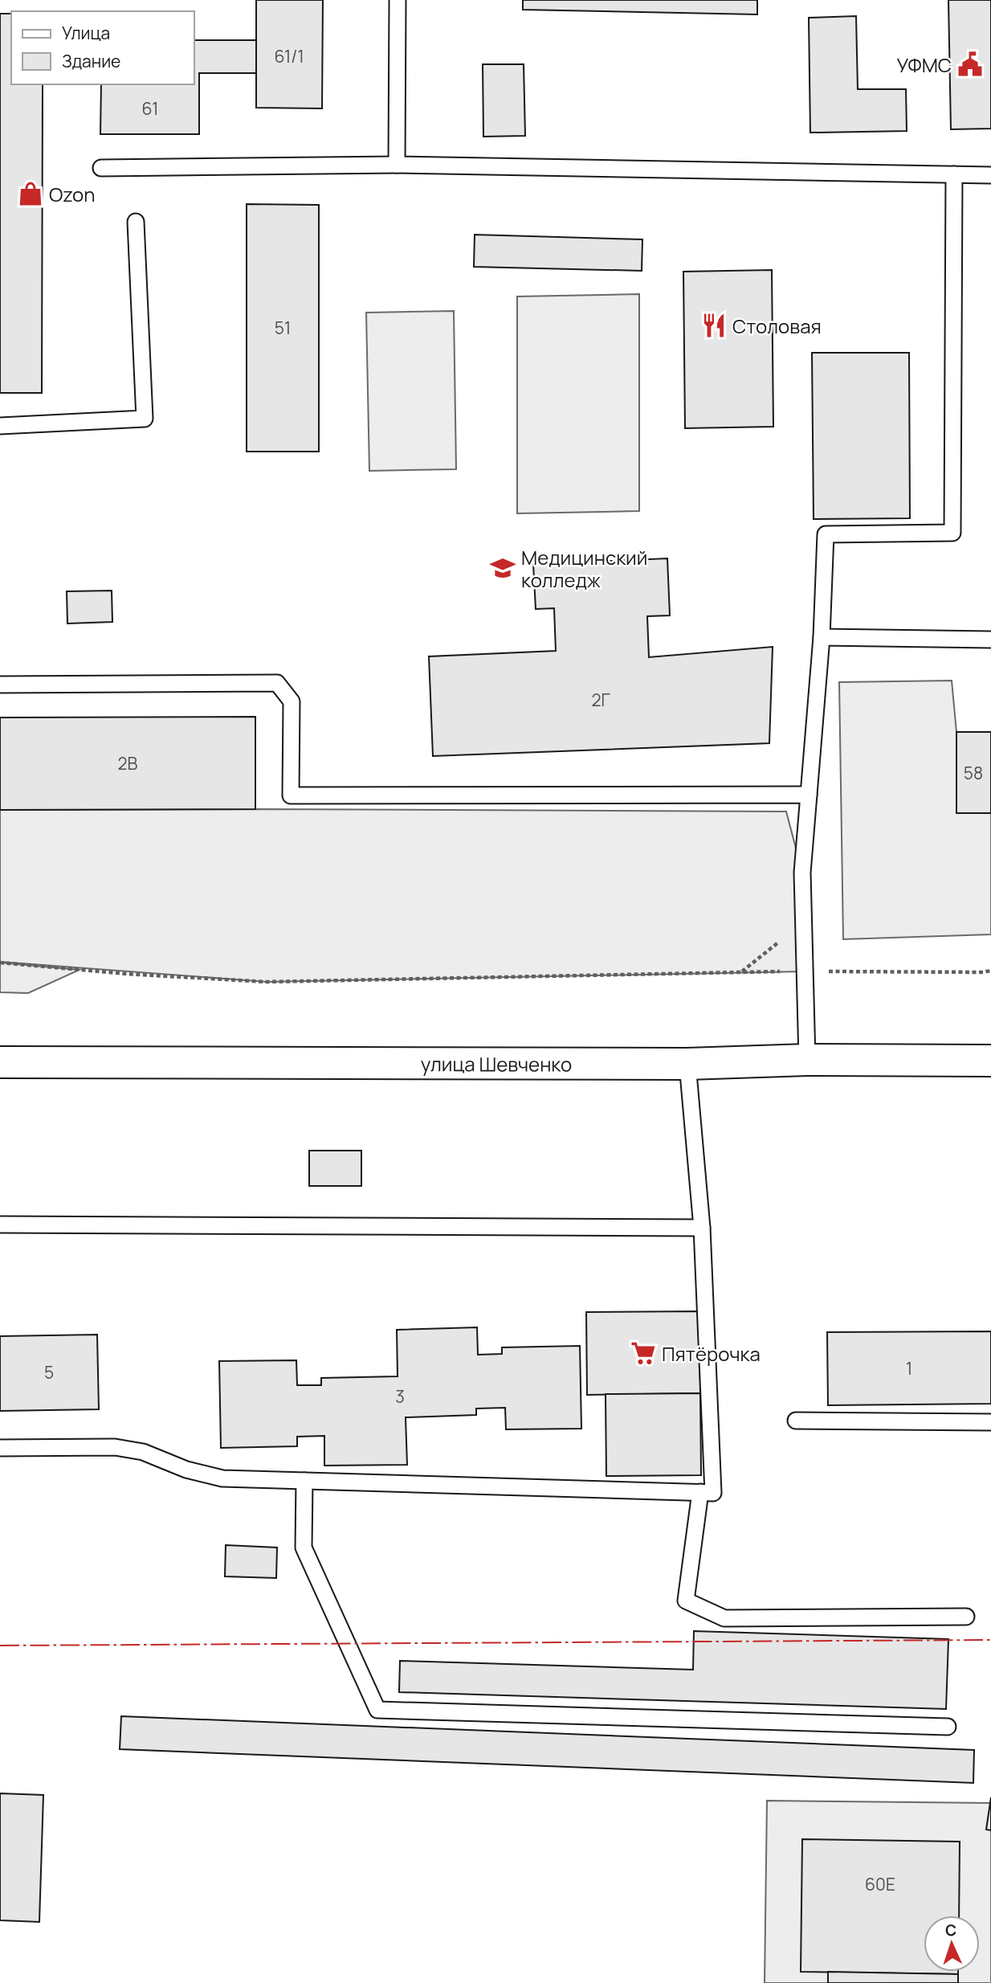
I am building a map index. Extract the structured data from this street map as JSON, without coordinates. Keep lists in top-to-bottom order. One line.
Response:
{"streets":{"main road":["улица Шевченко"]},"places":{"public building":["УФМС"],"shop":["Ozon"],"restaurant":["Столовая"],"school or university":["Медицинский колледж"],"supermarket":["Пятёрочка"]},"house_numbers":["61/1","61","51","2Г","2В","58","1","5","3","60Е"],"legend":["Улица","Здание"],"north":"top"}
